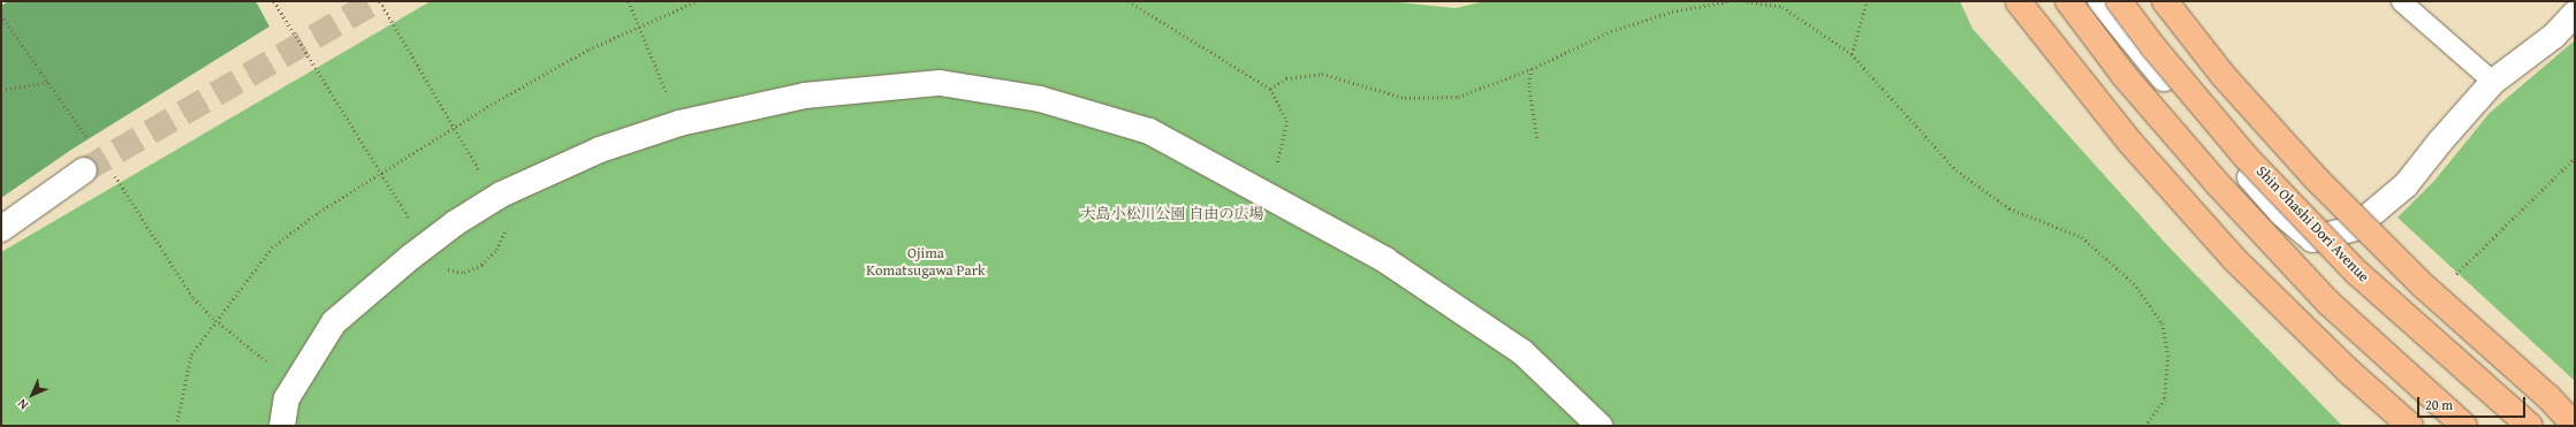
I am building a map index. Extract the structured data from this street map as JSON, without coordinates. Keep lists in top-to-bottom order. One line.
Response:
{"streets":{"main road":["Shin Ohashi Dori Avenue"]},"parks":["大島小松川公園 自由の広場","Ojima Komatsugawa Park"],"scale_bar":"20 m","north":"bottom left"}
